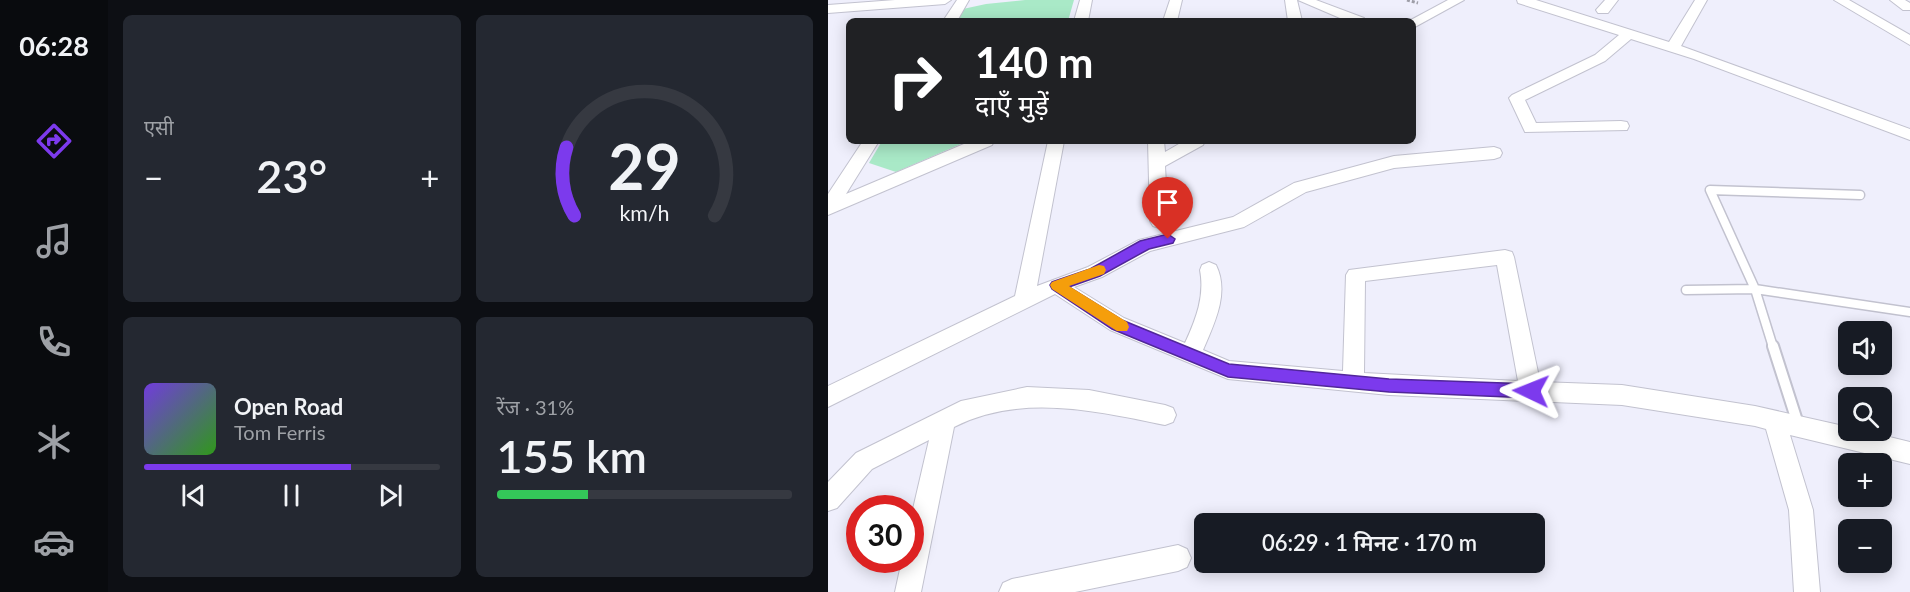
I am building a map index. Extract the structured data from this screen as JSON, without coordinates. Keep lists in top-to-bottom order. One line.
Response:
{"page":{"tabs":"06:28","tile":["एसी",["रेंज · 31%","155 km"]],"turn":["140 m","दाएँ मुड़ें"],"heat":["−","23°","+"],"map_buttons":["+","−"],"song":["Open Road","Tom Ferris"],"limit":"30","trip":"06:29 · 1 मिनट · 170 m","gauge":["29","km/h"]}}
